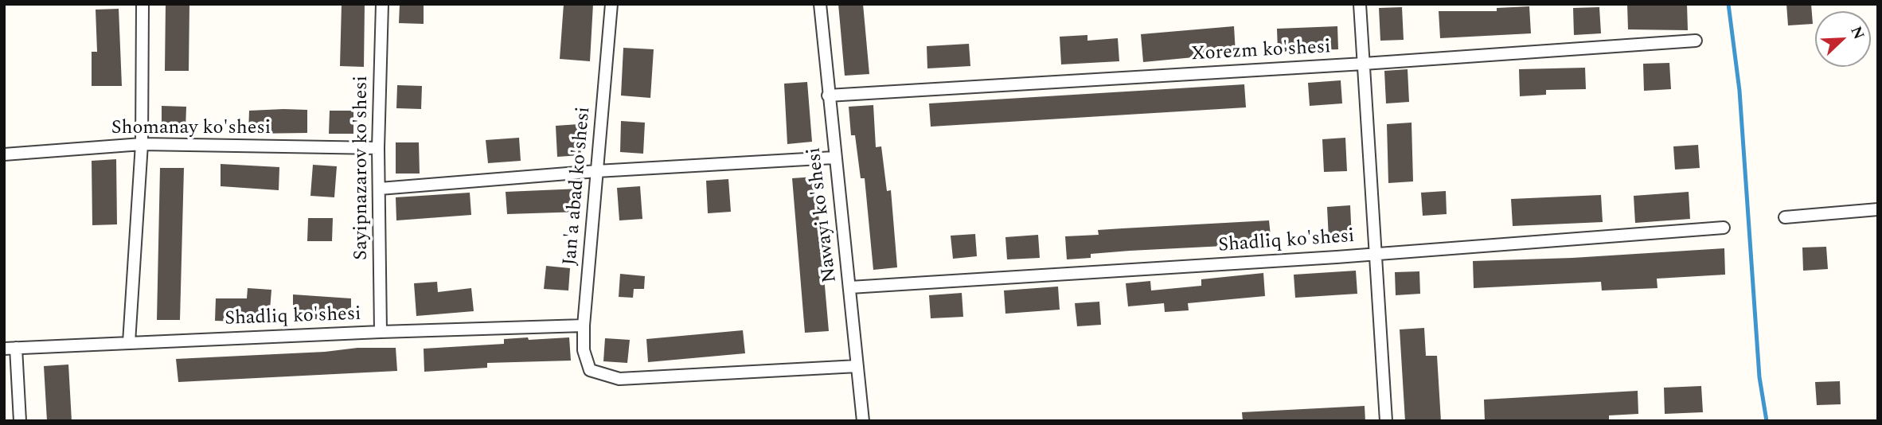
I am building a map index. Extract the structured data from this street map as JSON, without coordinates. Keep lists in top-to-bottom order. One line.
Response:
{"streets":{"street":["Xorezm ko'shesi","Shomanay ko'shesi","Sayipnazarov ko'shesi","Jan'a abad ko'shesi","Nawayi ko'shesi","Shadliq ko'shesi"]},"crossings":[["Xorezm ko'shesi","Nawayi ko'shesi"],["Shomanay ko'shesi","Sayipnazarov ko'shesi"],["Sayipnazarov ko'shesi","Shadliq ko'shesi"],["Jan'a abad ko'shesi","Nawayi ko'shesi"],["Jan'a abad ko'shesi","Shadliq ko'shesi"],["Nawayi ko'shesi","Shadliq ko'shesi"]],"north":"top right"}
